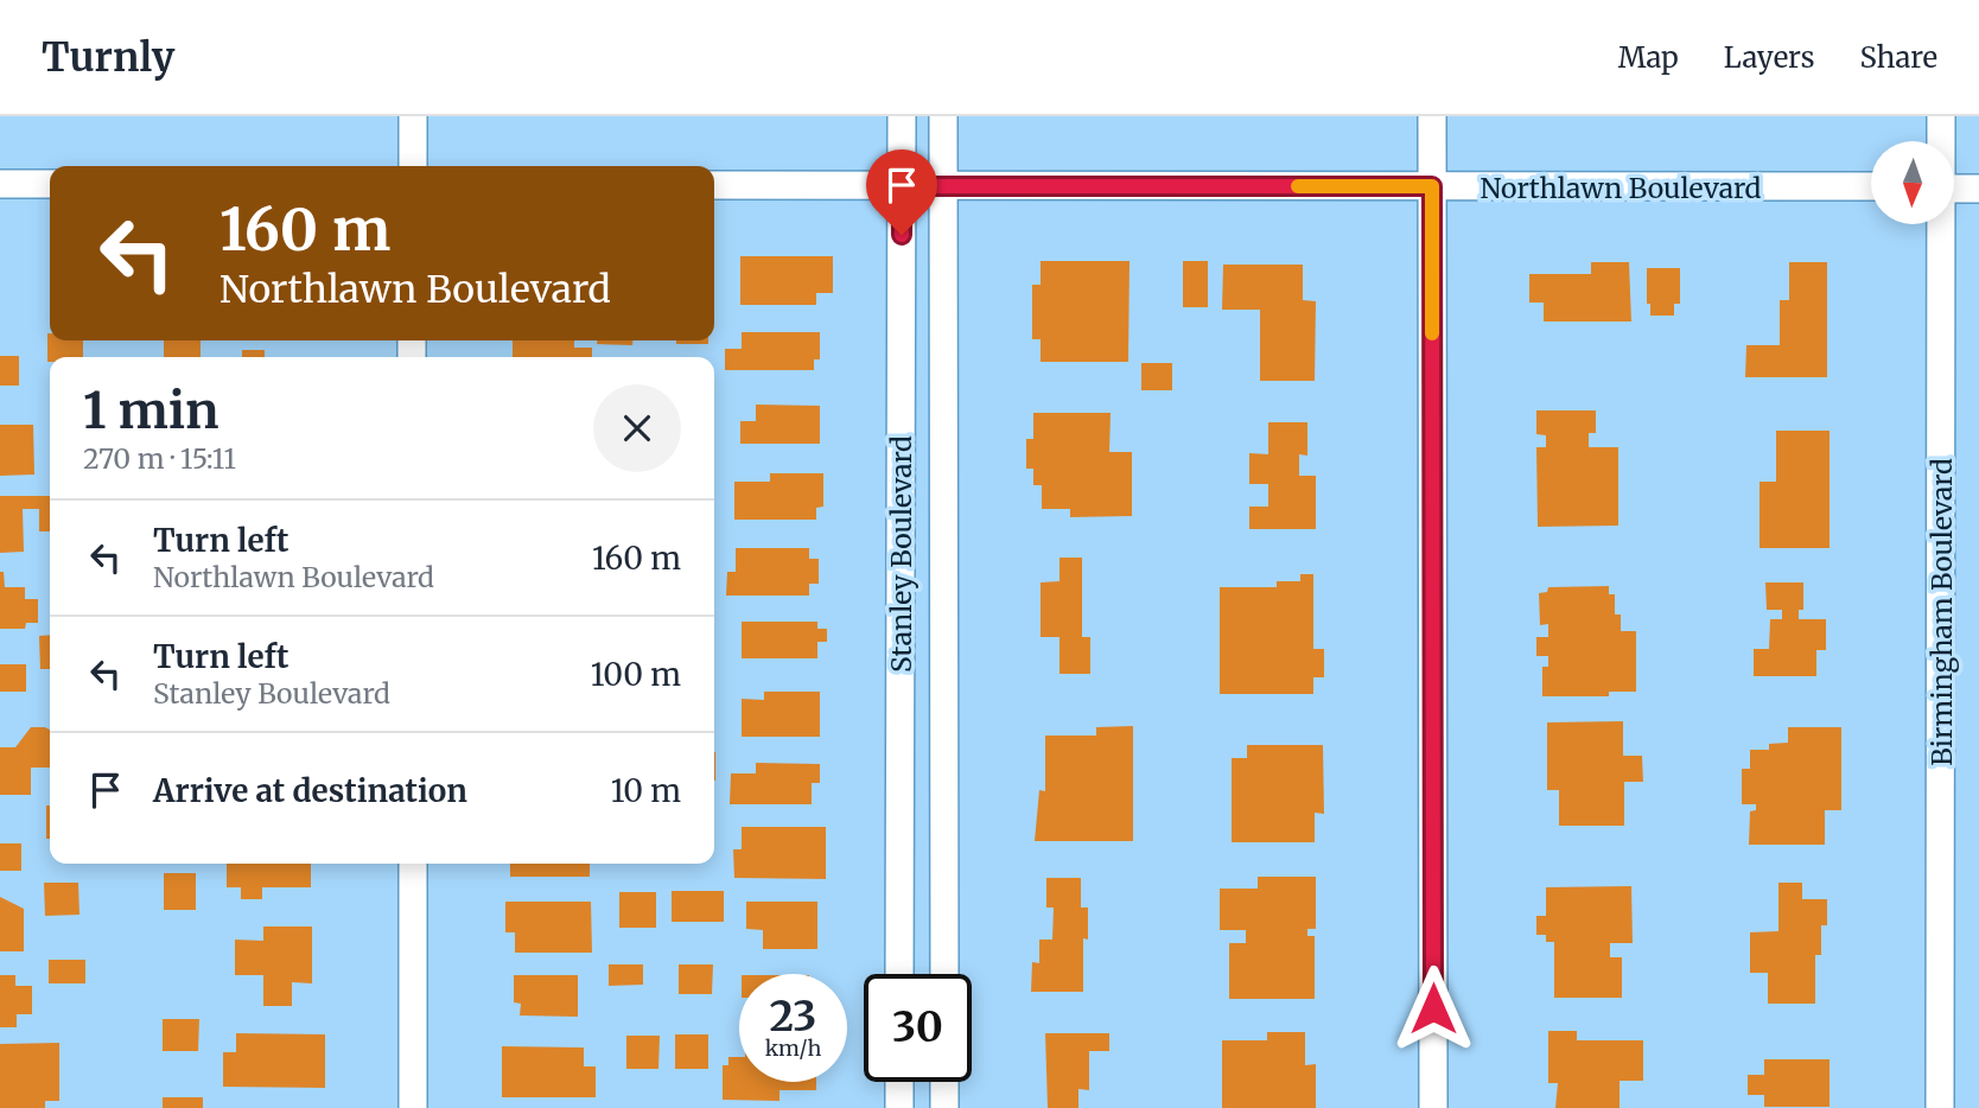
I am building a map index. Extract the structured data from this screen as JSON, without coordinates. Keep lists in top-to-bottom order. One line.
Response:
{"streets":{"street":["Northlawn Boulevard","Stanley Boulevard","Birmingham Boulevard"]},"crossings":[["Northlawn Boulevard","Stanley Boulevard"]],"north":"bottom","page":{"header":"Turnly","nav":["Map","Layers","Share"],"turn":["160 m","Northlawn Boulevard"],"heading":["1 min","270 m · 15:11"],"list":[{"name":"Turn left","note":"Northlawn Boulevard","value":"160 m"},{"name":"Turn left","note":"Stanley Boulevard","value":"100 m"},{"name":"Arrive at destination","value":"10 m"}],"speed":"23 km/h","limit":"30"}}
